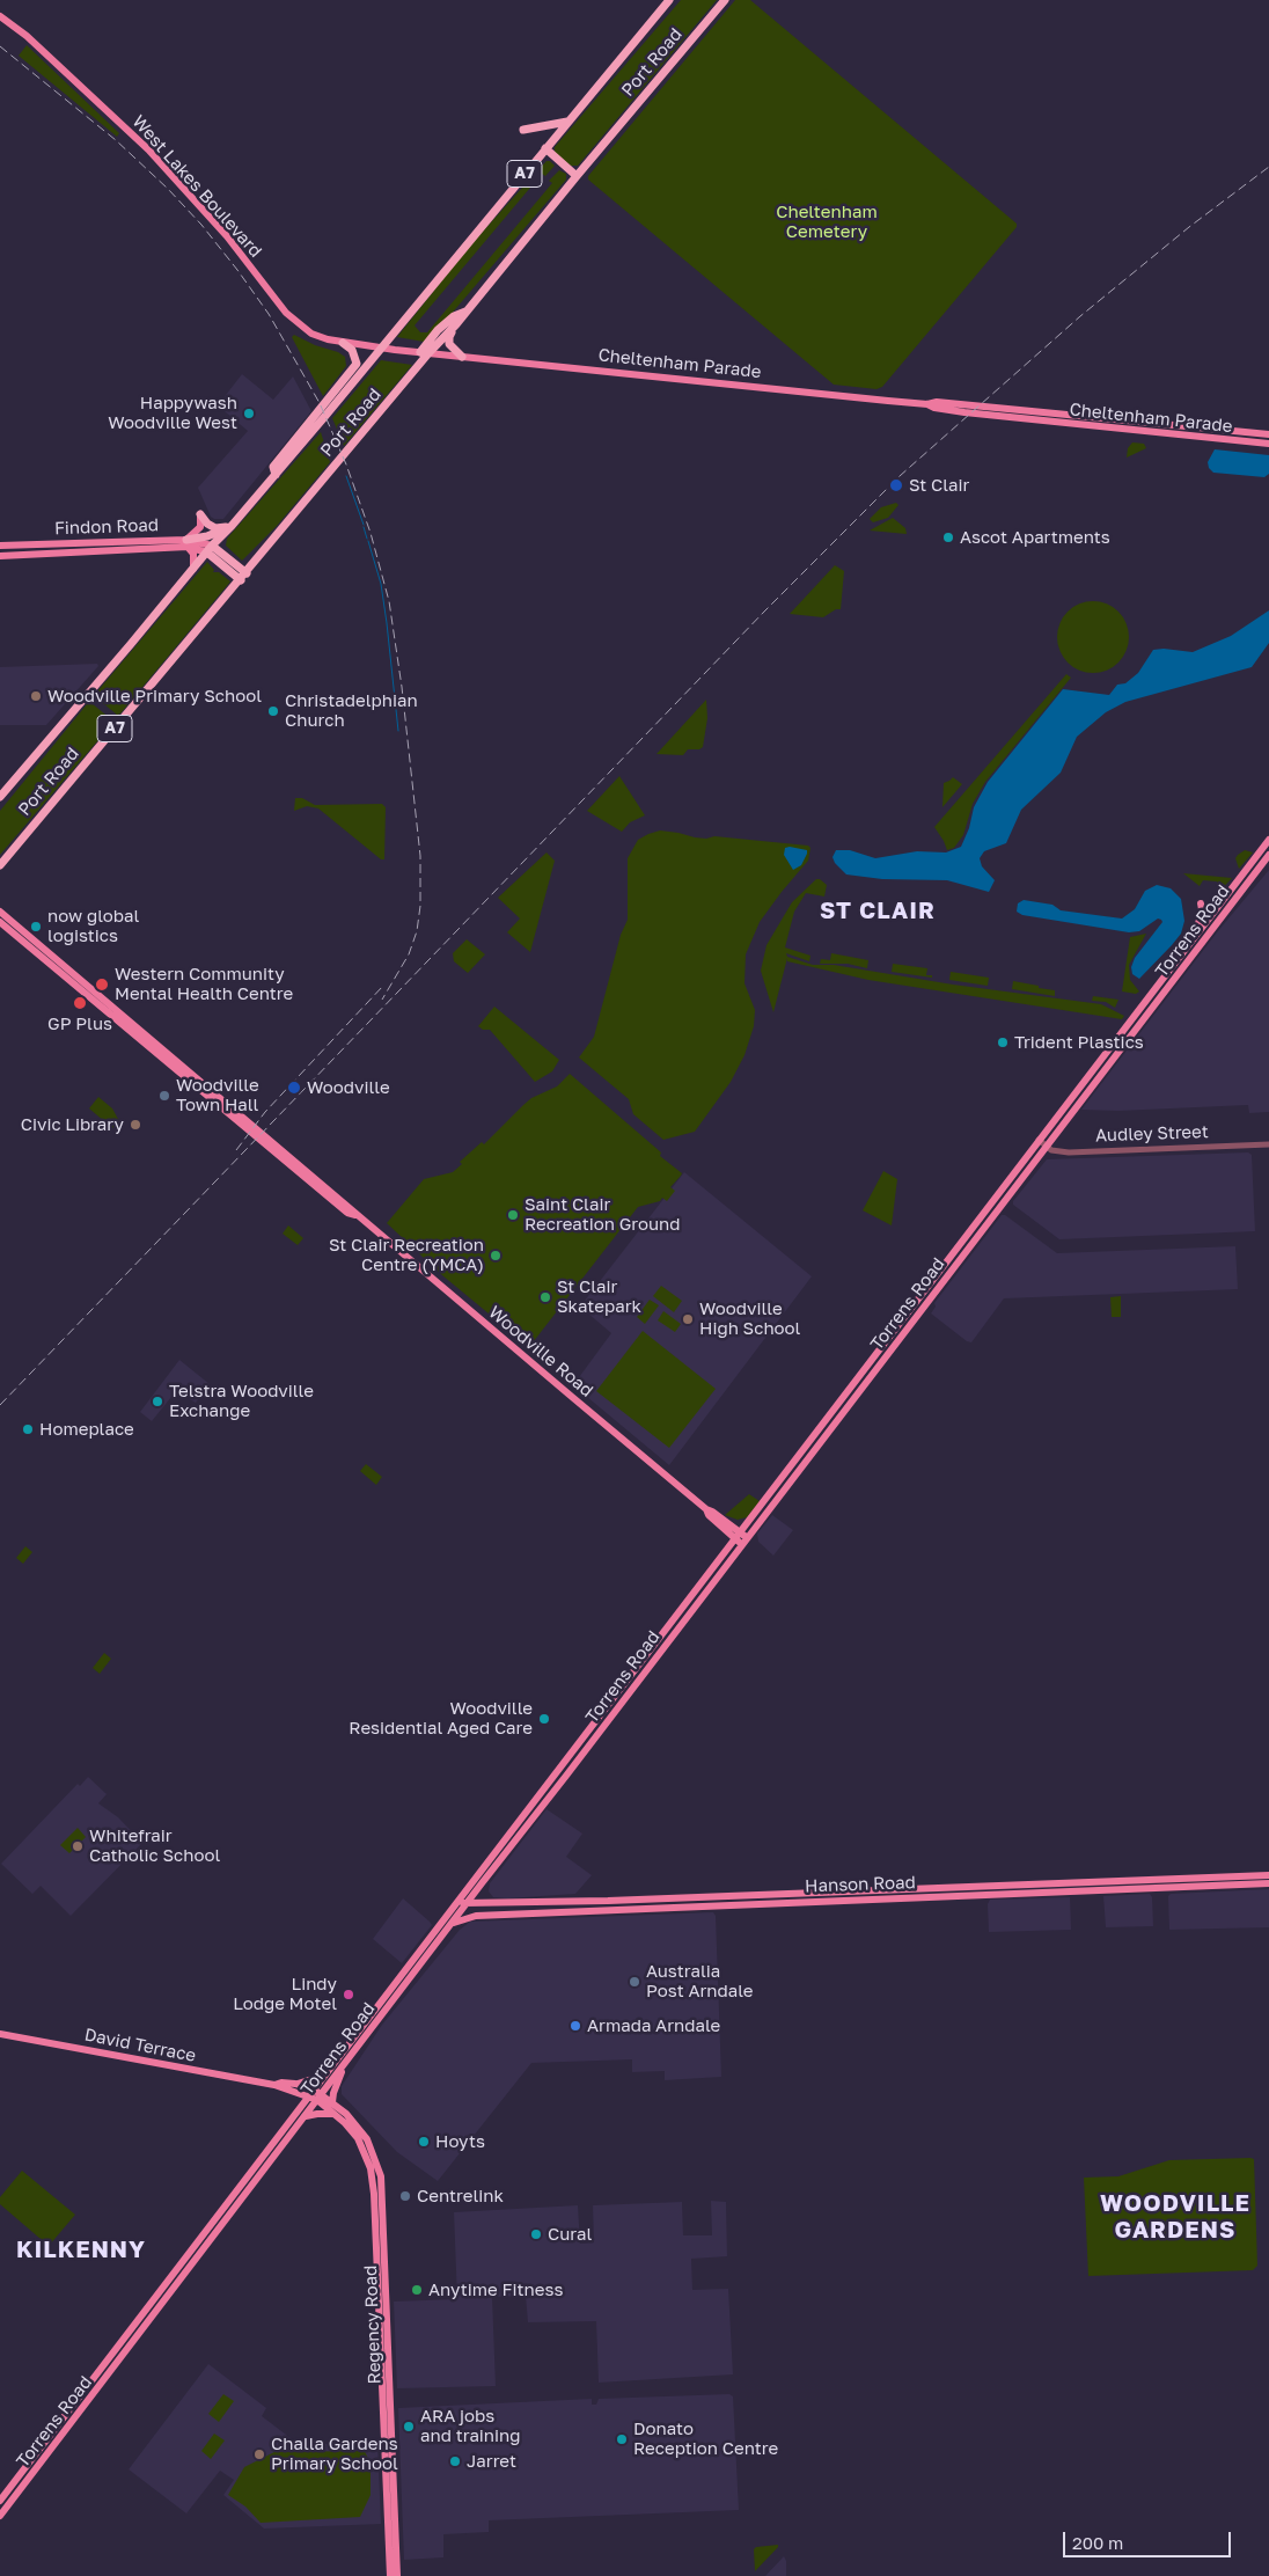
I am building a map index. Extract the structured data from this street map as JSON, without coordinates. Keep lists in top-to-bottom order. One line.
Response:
{"streets":{"highway":["Port Road","A7"],"main road":["West Lakes Boulevard","Cheltenham Parade","Findon Road","Torrens Road","Woodville Road","Hanson Road","David Terrace","Regency Road"],"street":["Audley Street"]},"crossings":[["Port Road","West Lakes Boulevard"],["Port Road","Cheltenham Parade"],["Port Road","Findon Road"],["West Lakes Boulevard","Cheltenham Parade"],["Torrens Road","Audley Street"],["Torrens Road","Woodville Road"],["Torrens Road","Hanson Road"],["Torrens Road","David Terrace"],["Torrens Road","Regency Road"],["David Terrace","Regency Road"]],"districts":["ST CLAIR","WOODVILLE GARDENS","KILKENNY"],"parks":["Cheltenham Cemetery"],"places":["Happywash Woodville West","St Clair","Ascot Apartments","Woodville Primary School","Christadelphian Church","now global logistics","Western Community Mental Health Centre","GP Plus","Trident Plastics","Woodville","Woodville Town Hall","Civic Library","Saint Clair Recreation Ground","St Clair Recreation Centre (YMCA)","St Clair Skatepark","Woodville High School","Telstra Woodville Exchange","Homeplace","Woodville Residential Aged Care","Whitefrair Catholic School","Australia Post Arndale","Lindy Lodge Motel","Armada Arndale","Hoyts","Centrelink","Cural","Anytime Fitness","ARA jobs and training","Donato Reception Centre","Challa Gardens Primary School","Jarret"],"scale_bar":"200 m"}
